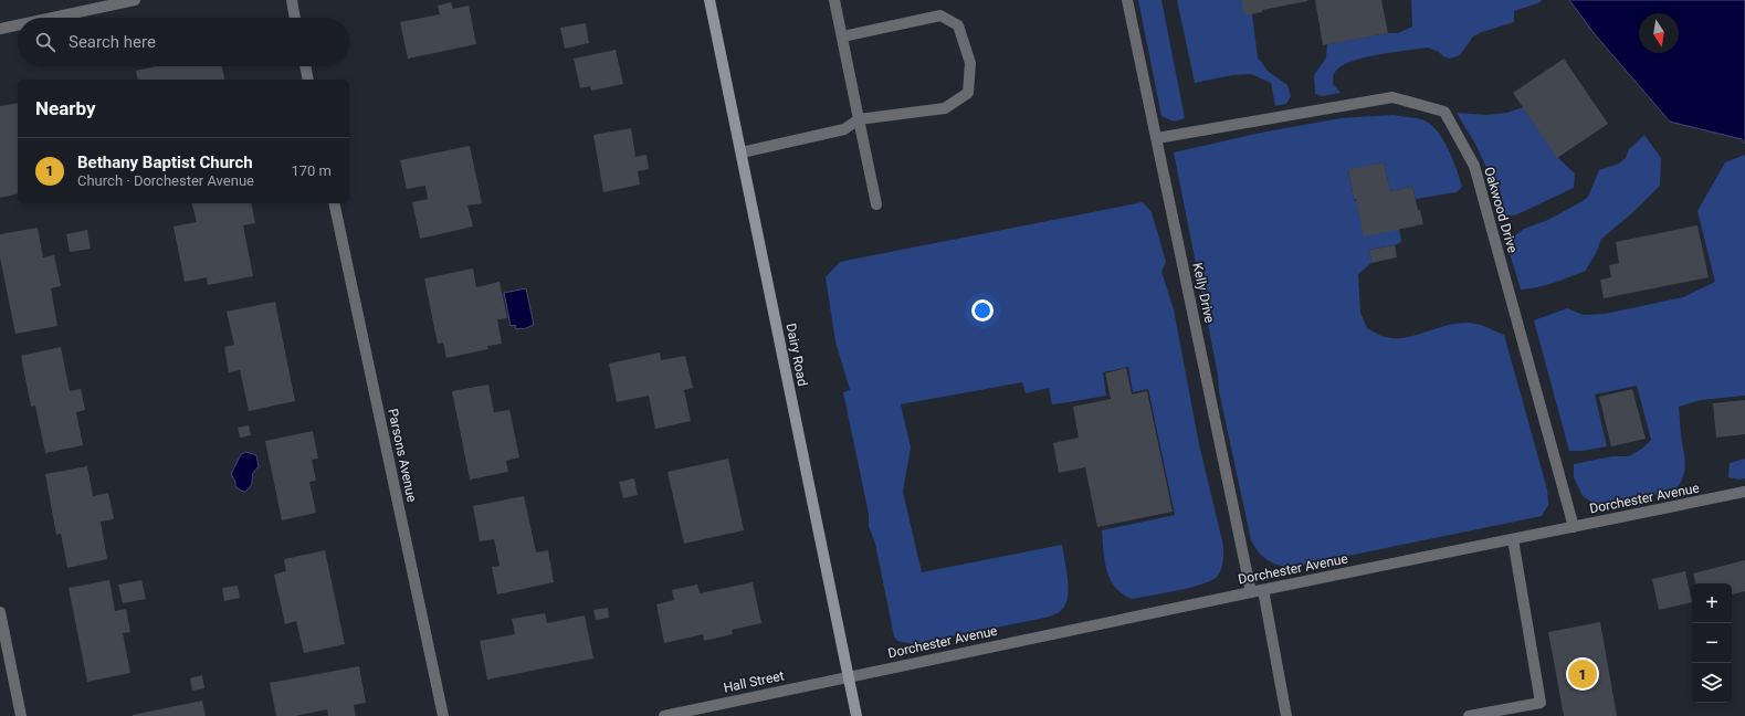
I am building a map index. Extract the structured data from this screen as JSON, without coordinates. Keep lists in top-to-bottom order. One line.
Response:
{"streets":{"street":["Oakwood Drive","Kelly Drive","Dairy Road","Parsons Avenue","Dorchester Avenue","Hall Street"]},"crossings":[["Oakwood Drive","Kelly Drive"],["Oakwood Drive","Dorchester Avenue"],["Kelly Drive","Dorchester Avenue"],["Dairy Road","Dorchester Avenue"],["Dairy Road","Hall Street"],["Dorchester Avenue","Hall Street"]],"north":"bottom","page":{"search":"Search here","heading":"Nearby","list":[{"mark":"1","name":"Bethany Baptist Church","note":"Church · Dorchester Avenue","value":"170 m"}],"map_buttons":["+","−"],"pins":"1"}}
